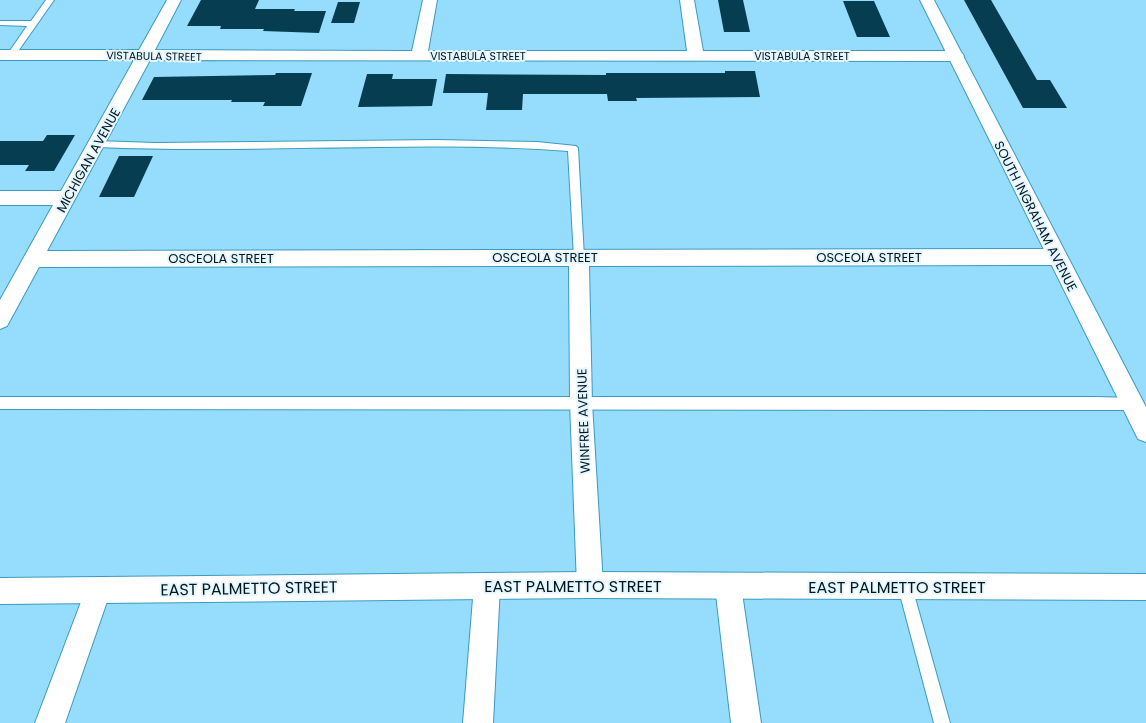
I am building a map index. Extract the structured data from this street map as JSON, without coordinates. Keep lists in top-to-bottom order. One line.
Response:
{"streets":{"street":["VISTABULA STREET","MICHIGAN AVENUE","SOUTH INGRAHAM AVENUE","OSCEOLA STREET","WINFREE AVENUE","EAST PALMETTO STREET"]},"crossings":[["VISTABULA STREET","MICHIGAN AVENUE"],["VISTABULA STREET","SOUTH INGRAHAM AVENUE"],["MICHIGAN AVENUE","OSCEOLA STREET"],["SOUTH INGRAHAM AVENUE","OSCEOLA STREET"],["OSCEOLA STREET","WINFREE AVENUE"],["WINFREE AVENUE","EAST PALMETTO STREET"]]}
